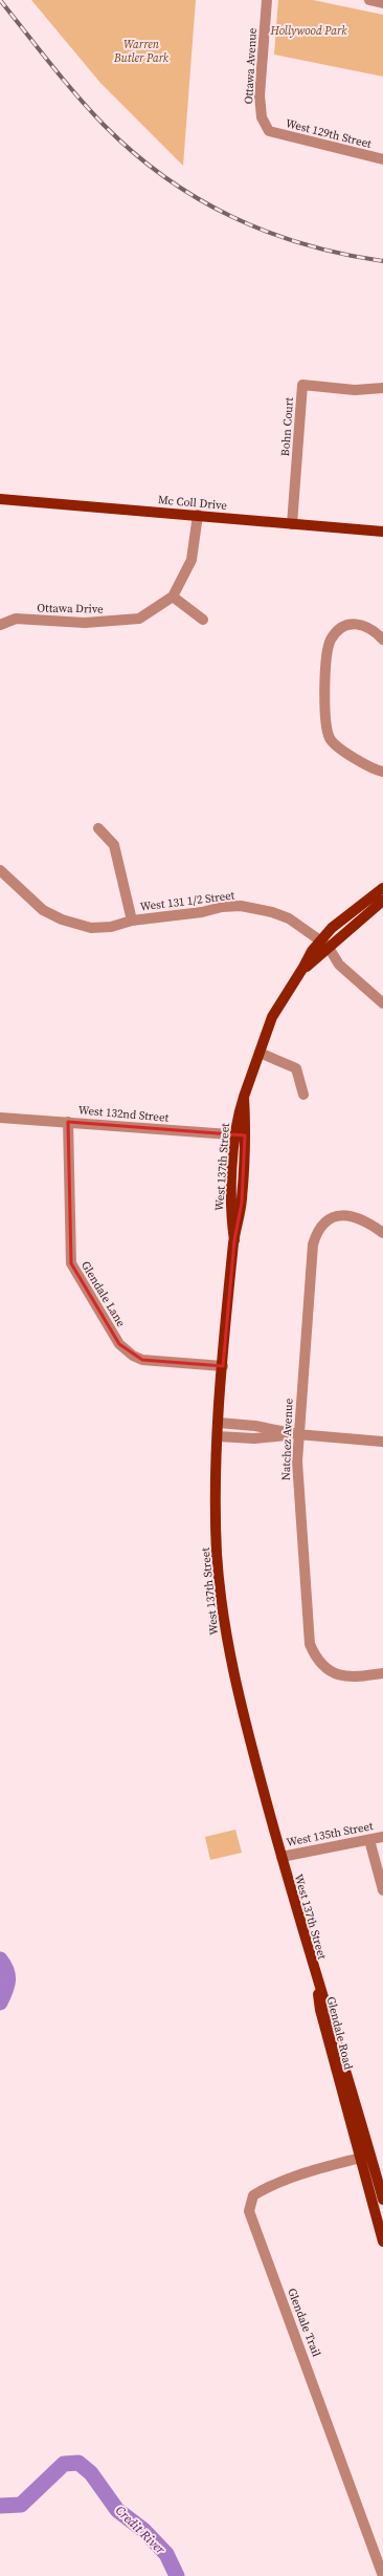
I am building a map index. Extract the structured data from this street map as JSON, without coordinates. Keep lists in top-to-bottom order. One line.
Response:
{"streets":{"main road":["Mc Coll Drive","West 137th Street","Glendale Road"],"street":["Ottawa Avenue","West 129th Street","Bohn Court","Ottawa Drive","West 131 1/2 Street","West 132nd Street","Glendale Lane","Natchez Avenue","West 135th Street","Glendale Trail"]},"crossings":[["Ottawa Avenue","West 129th Street"],["Bohn Court","Mc Coll Drive"],["West 131 1/2 Street","West 137th Street"],["West 132nd Street","West 137th Street"],["West 132nd Street","Glendale Lane"],["West 137th Street","Glendale Lane"],["West 137th Street","West 135th Street"],["West 137th Street","Glendale Road"],["Glendale Road","Glendale Trail"]],"water":["Credit River"],"parks":["Hollywood Park","Warren Butler Park"]}
